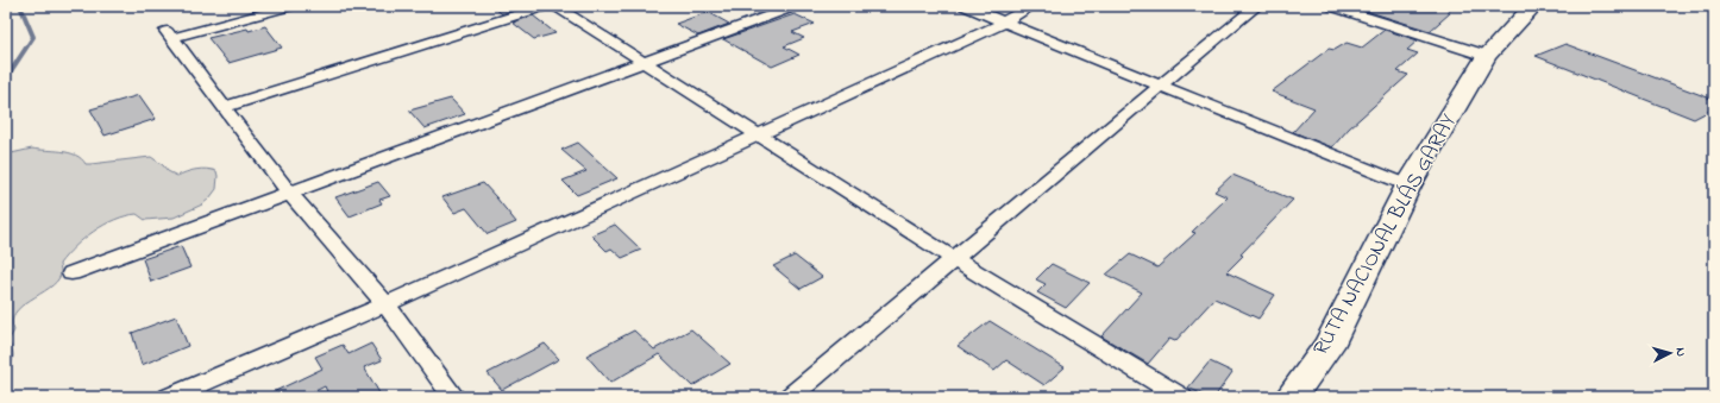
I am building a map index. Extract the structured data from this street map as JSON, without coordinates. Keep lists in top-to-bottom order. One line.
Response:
{"streets":{"highway":["RUTA NACIONAL BLÁS GARAY"]},"north":"right"}
